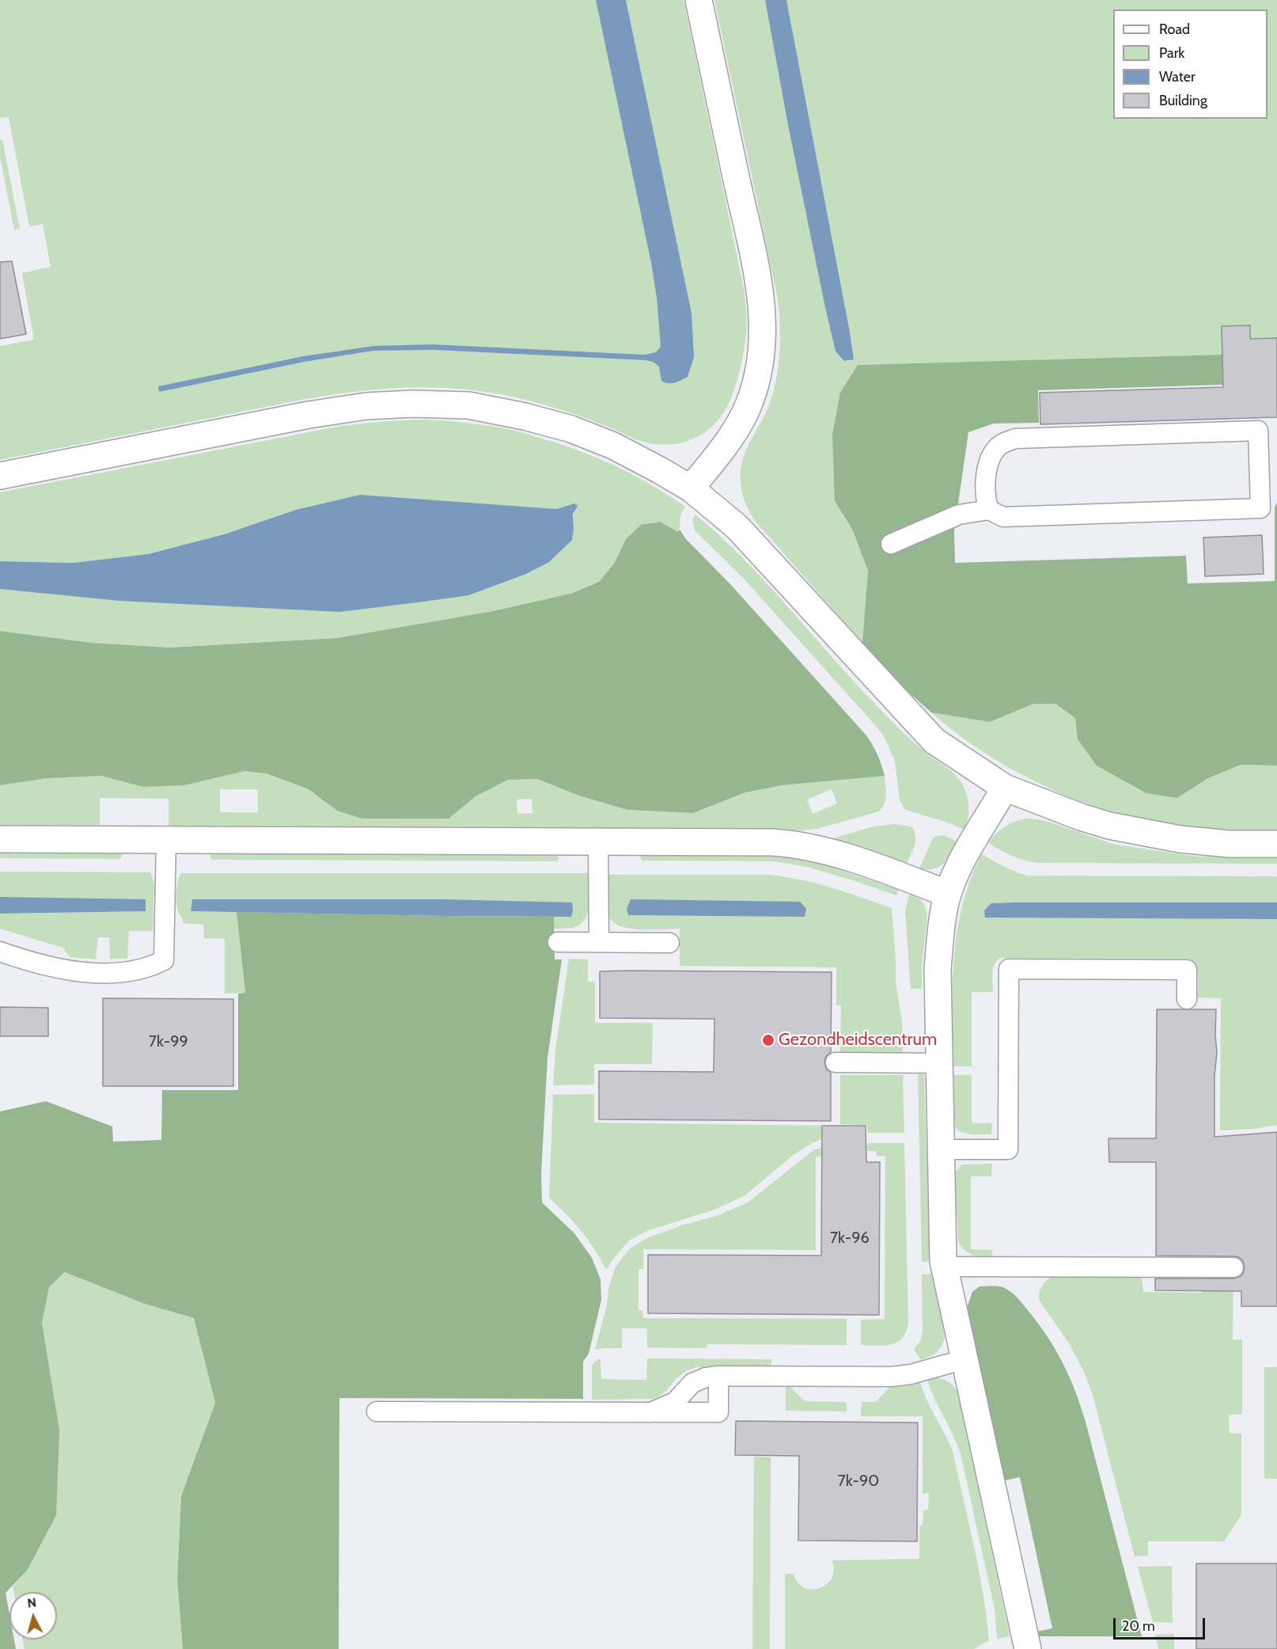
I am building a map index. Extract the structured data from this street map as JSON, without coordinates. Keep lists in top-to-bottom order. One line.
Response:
{"places":["Gezondheidscentrum"],"house_numbers":["7k-99","7k-96","7k-90"],"legend":["Road","Park","Water","Building"],"scale_bar":"20 m","north":"top"}
